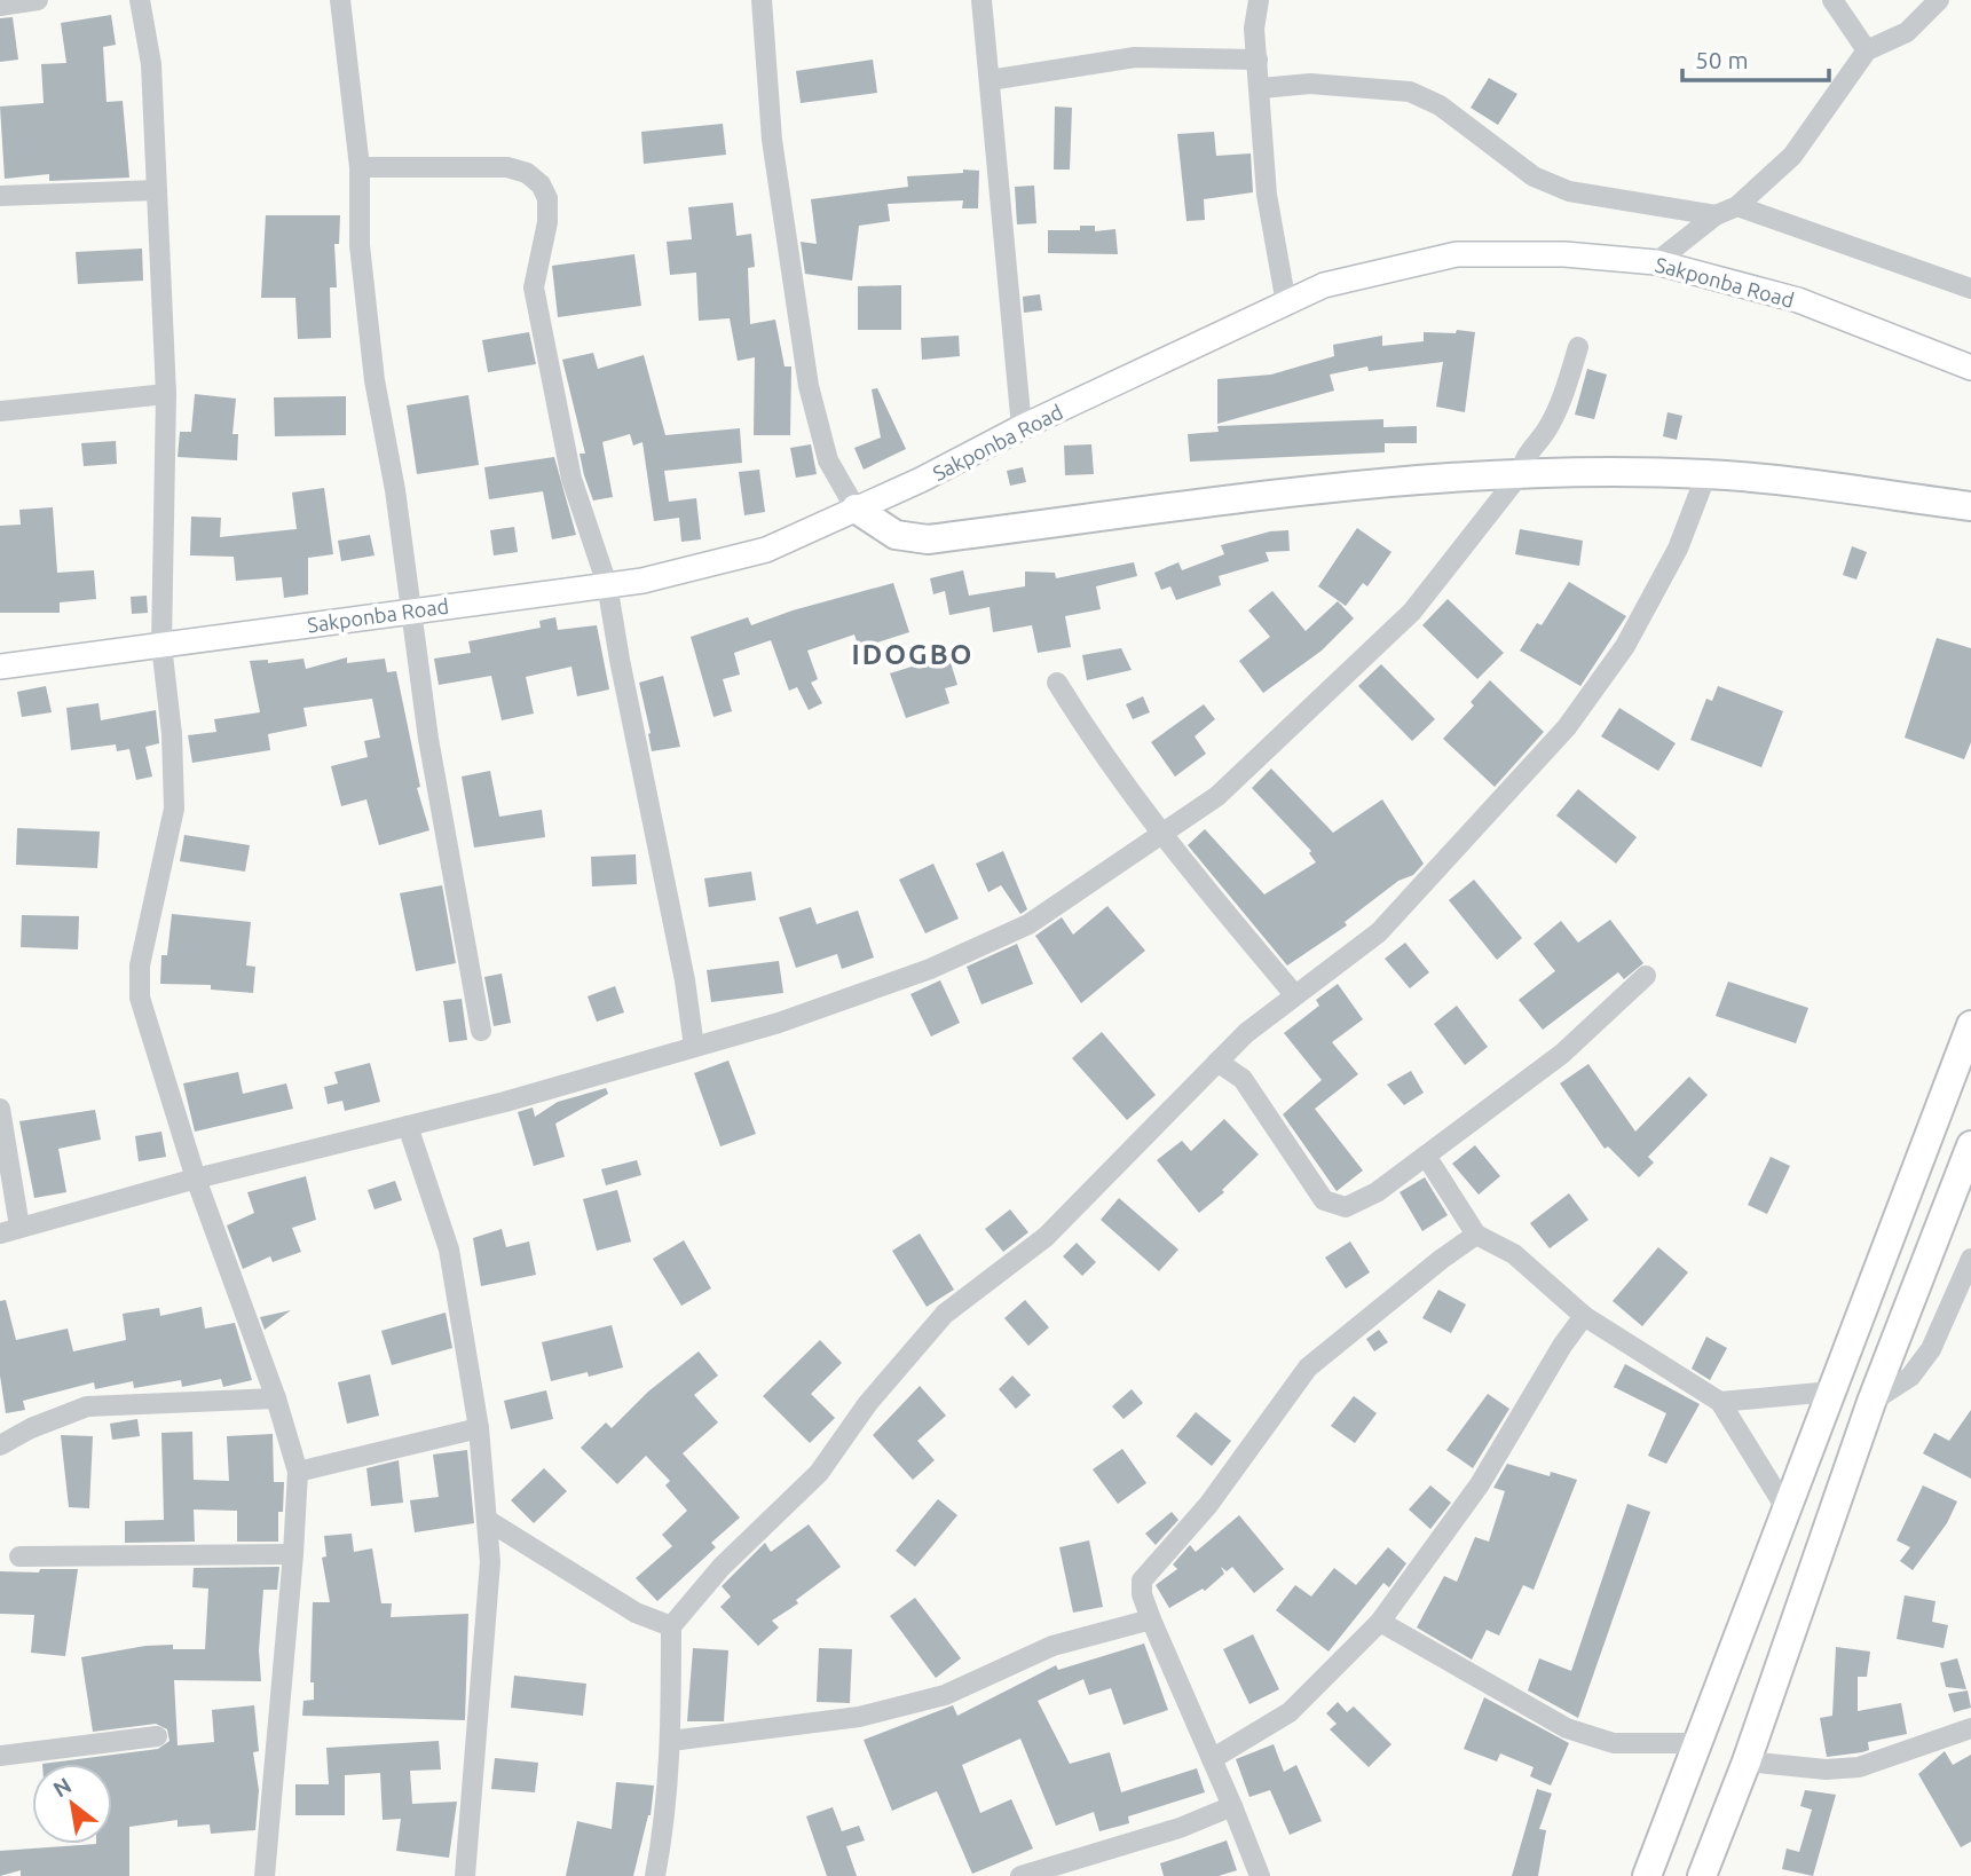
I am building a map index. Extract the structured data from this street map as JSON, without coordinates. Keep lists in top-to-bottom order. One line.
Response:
{"streets":{"main road":["Sakponba Road"]},"districts":["IDOGBO"],"scale_bar":"50 m","north":"top left"}
